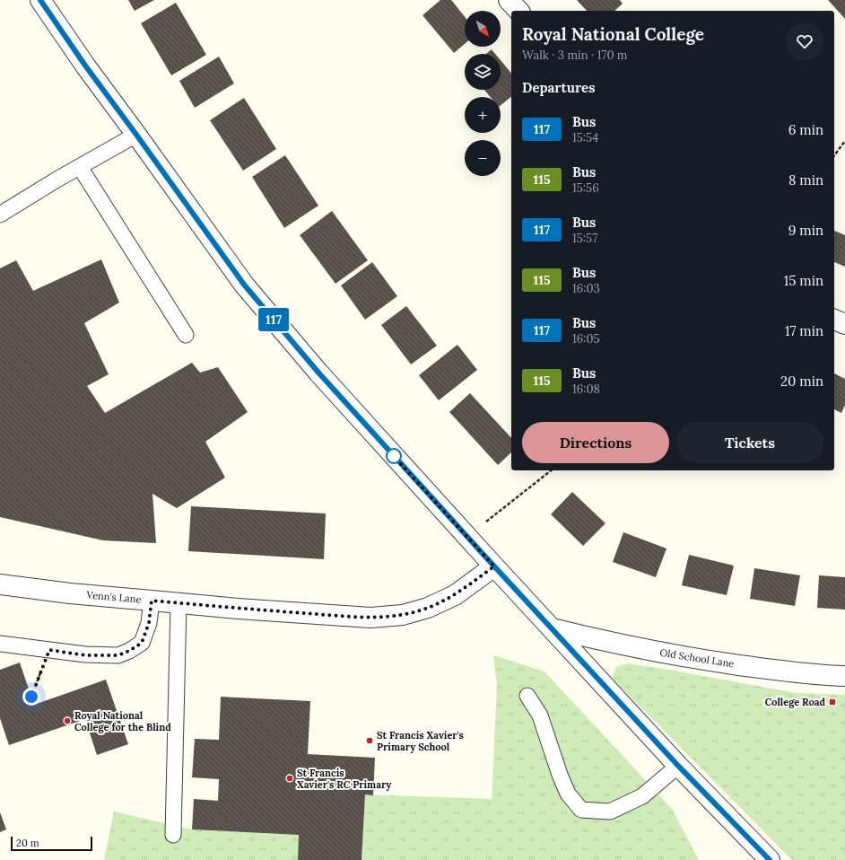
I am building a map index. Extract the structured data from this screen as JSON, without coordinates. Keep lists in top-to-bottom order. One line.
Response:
{"streets":{"street":["Venn's Lane","Old School Lane"]},"places":{"transit":["College Road"],"other":["Royal National College for the Blind","St Francis Xavier's Primary School","St Francis Xavier's RC Primary"]},"lines":["bus line 117"],"scale_bar":"20 m","north":"bottom right","page":{"on_map":"117","map_buttons":["+","−"],"heading":[["Royal National College","Walk · 3 min · 170 m"],"Departures"],"list":[{"mark":"117","name":"Bus","note":"15:54","value":"6 min"},{"mark":"115","name":"Bus","note":"15:56","value":"8 min"},{"mark":"117","name":"Bus","note":"15:57","value":"9 min"},{"mark":"115","name":"Bus","note":"16:03","value":"15 min"},{"mark":"117","name":"Bus","note":"16:05","value":"17 min"},{"mark":"115","name":"Bus","note":"16:08","value":"20 min"}],"buttons":["Directions","Tickets"],"scale":"20 m"}}
